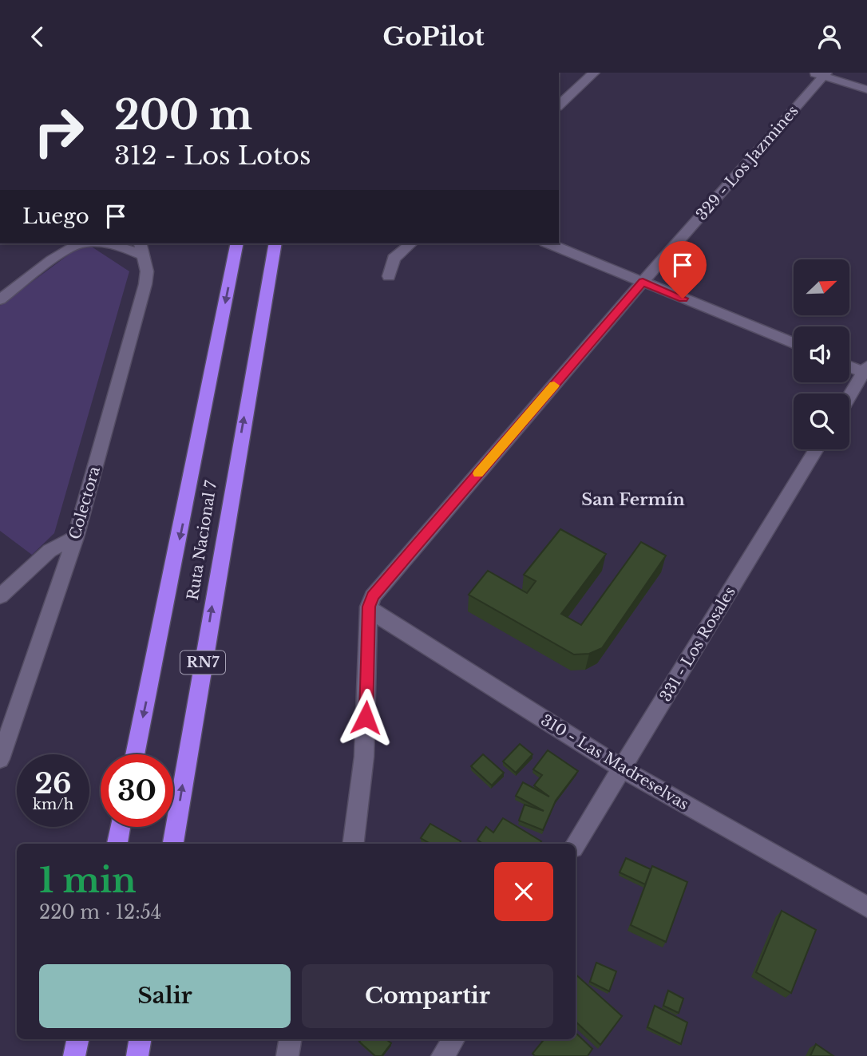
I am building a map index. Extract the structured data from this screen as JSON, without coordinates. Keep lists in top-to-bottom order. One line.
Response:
{"streets":{"highway":["Ruta Nacional 7","RN7"],"street":["329 - Los Jazmines","Colectora","331 - Los Rosales","310 - Las Madreselvas"]},"crossings":[["329 - Los Jazmines","310 - Las Madreselvas"],["331 - Los Rosales","310 - Las Madreselvas"]],"districts":["San Fermín"],"north":"top right","page":{"header":"GoPilot","turn":["200 m","312 - Los Lotos"],"then":"Luego","speed":"26 km/h","limit":"30","heading":["1 min","220 m · 12:54"],"buttons":["Salir","Compartir"]}}
